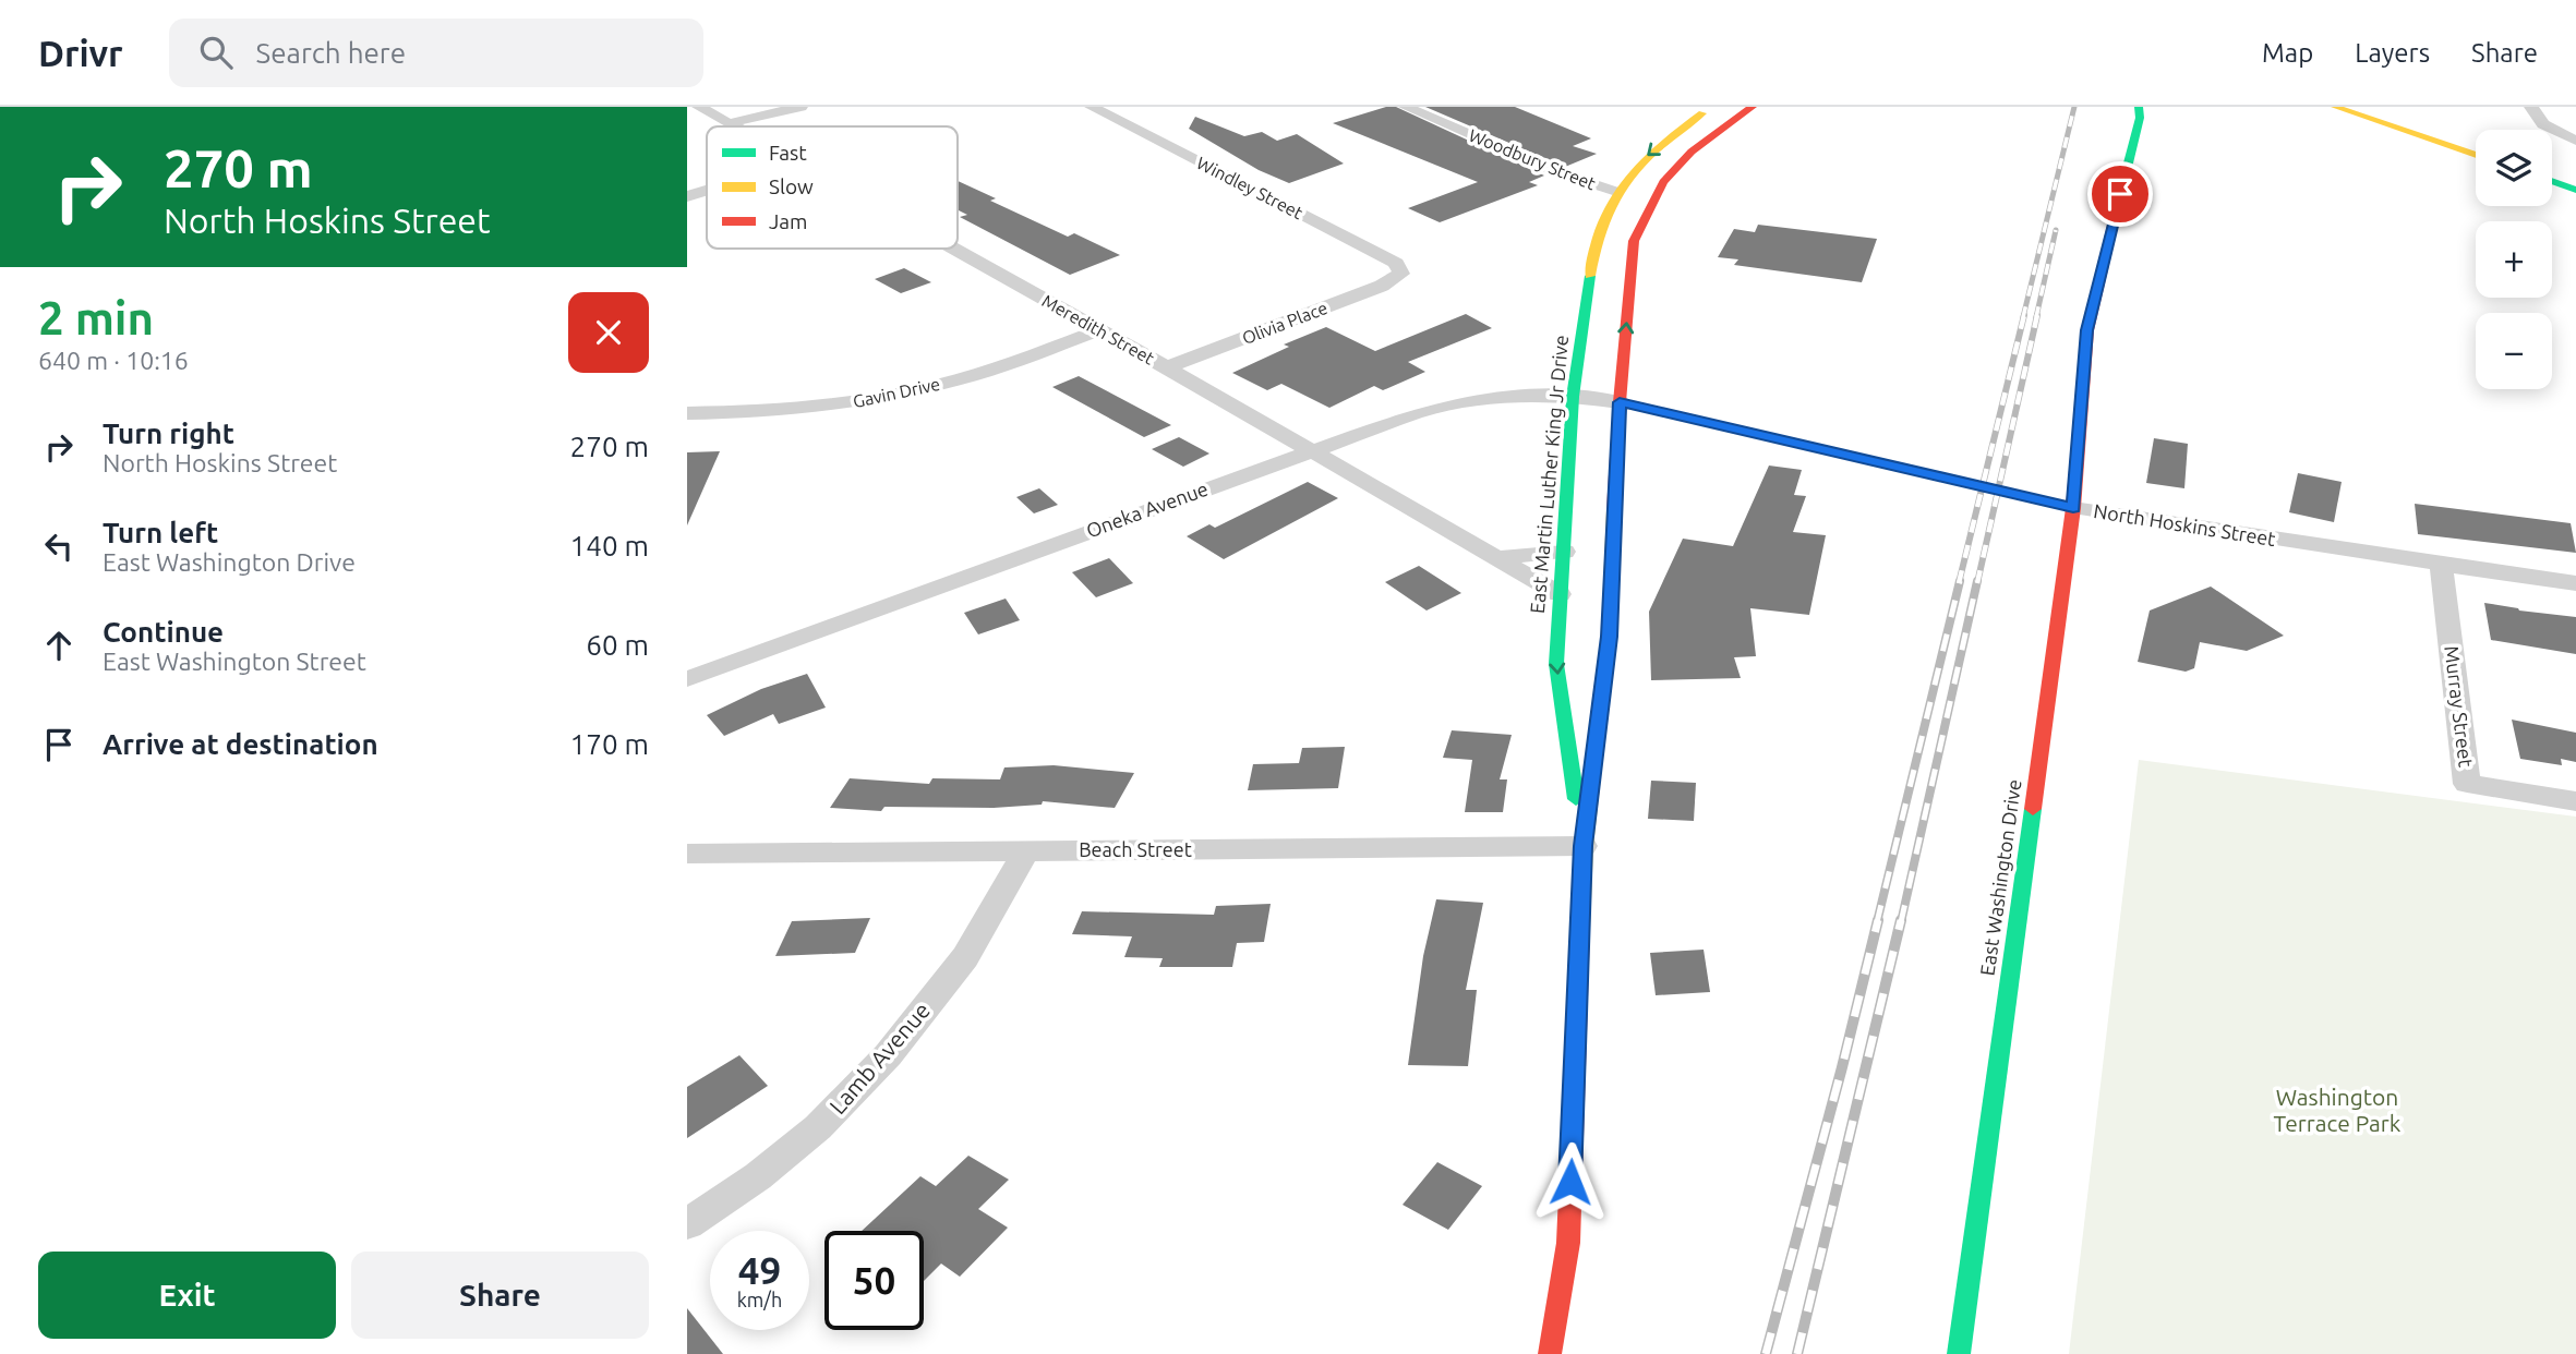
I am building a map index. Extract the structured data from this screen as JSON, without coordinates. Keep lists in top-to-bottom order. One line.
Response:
{"streets":{"main road":["East Martin Luther King Jr Drive","North Hoskins Street","East Washington Drive"],"street":["Woodbury Street","Windley Street","Olivia Place","Meredith Street","Gavin Drive","Oneka Avenue","Murray Street","Beach Street","Lamb Avenue"]},"crossings":[["Woodbury Street","East Martin Luther King Jr Drive"],["Windley Street","Olivia Place"],["Olivia Place","Meredith Street"],["Meredith Street","Gavin Drive"],["Meredith Street","East Martin Luther King Jr Drive"],["Meredith Street","Oneka Avenue"],["East Martin Luther King Jr Drive","Oneka Avenue"],["East Martin Luther King Jr Drive","North Hoskins Street"],["East Martin Luther King Jr Drive","Beach Street"],["Oneka Avenue","North Hoskins Street"],["North Hoskins Street","Murray Street"],["North Hoskins Street","East Washington Drive"],["Beach Street","Lamb Avenue"]],"parks":["Washington Terrace Park"],"legend":["Fast","Slow","Jam"],"page":{"header":"Drivr","search":"Search here","nav":["Map","Layers","Share"],"turn":["270 m","North Hoskins Street"],"map_buttons":["+","−"],"heading":["2 min","640 m · 10:16"],"list":[{"name":"Turn right","note":"North Hoskins Street","value":"270 m"},{"name":"Turn left","note":"East Washington Drive","value":"140 m"},{"name":"Continue","note":"East Washington Street","value":"60 m"},{"name":"Arrive at destination","value":"170 m"}],"speed":"49 km/h","limit":"50","buttons":["Exit","Share"]}}
